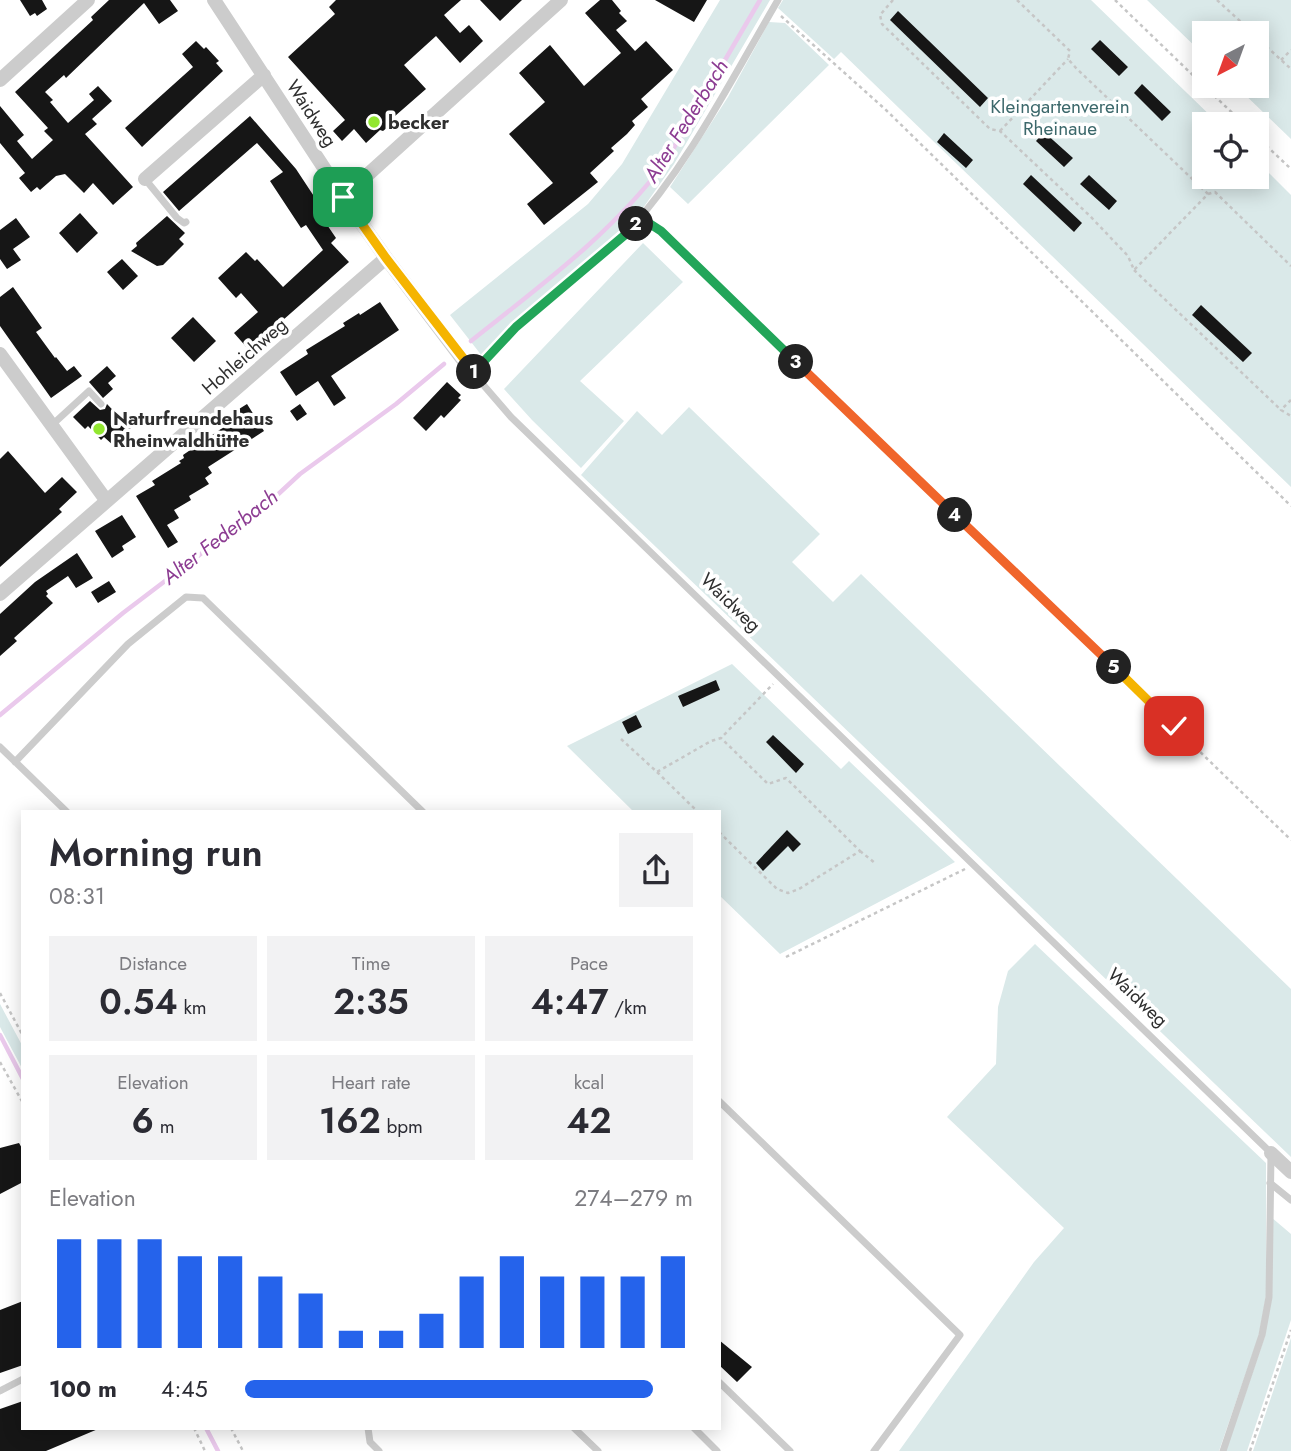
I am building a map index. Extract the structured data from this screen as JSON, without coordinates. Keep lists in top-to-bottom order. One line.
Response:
{"streets":{"street":["Waidweg","Hohleichweg"]},"crossings":[["Waidweg","Hohleichweg"]],"water":["Alter Federbach"],"parks":["Kleingartenverein Rheinaue"],"places":["becker","Naturfreundehaus Rheinwaldhütte"],"north":"bottom left","page":{"pins":["2","3","1","4","5"],"heading":["Morning run","08:31"],"stats":[["Distance","0.54 km"],["Time","2:35"],["Pace","4:47 /km"],["Elevation","6 m"],["Heart rate","162 bpm"],["kcal","42"]],"chart":["Elevation","274–279 m"],"list":[{"name":"100 m","note":"4:45"}]}}
